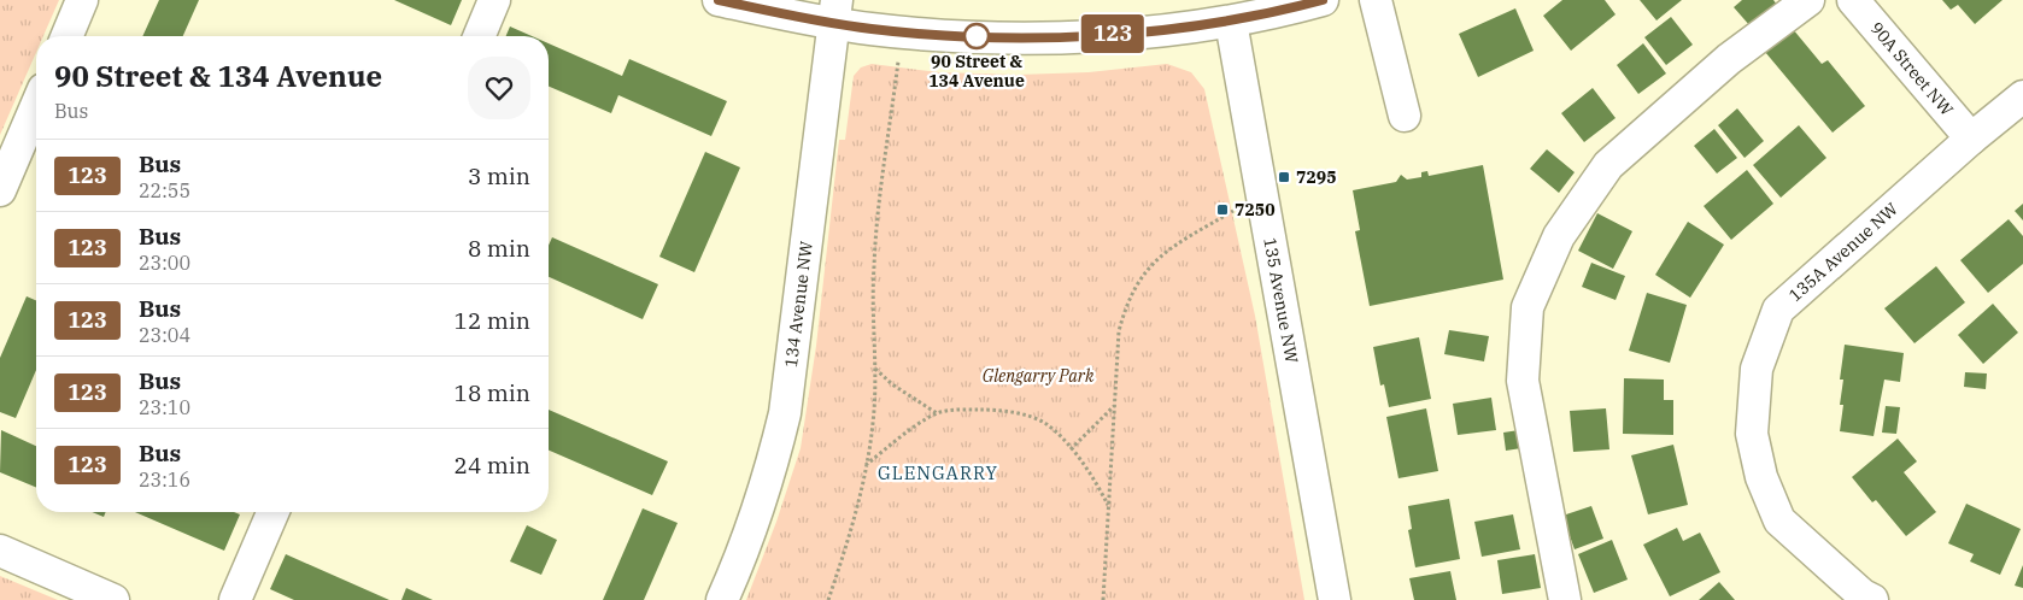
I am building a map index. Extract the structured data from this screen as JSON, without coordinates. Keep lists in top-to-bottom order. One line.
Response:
{"streets":{"street":["90A Street NW","135A Avenue NW","135 Avenue NW","134 Avenue NW"]},"crossings":[["90A Street NW","135A Avenue NW"]],"districts":["GLENGARRY"],"parks":["Glengarry Park"],"places":{"other":["90 Street & 134 Avenue"],"transit":["7295","7250"]},"lines":["bus line 123"],"page":{"on_map":"123","heading":["90 Street & 134 Avenue","Bus"],"list":[{"mark":"123","name":"Bus","note":"22:55","value":"3 min"},{"mark":"123","name":"Bus","note":"23:00","value":"8 min"},{"mark":"123","name":"Bus","note":"23:04","value":"12 min"},{"mark":"123","name":"Bus","note":"23:10","value":"18 min"},{"mark":"123","name":"Bus","note":"23:16","value":"24 min"}]}}
